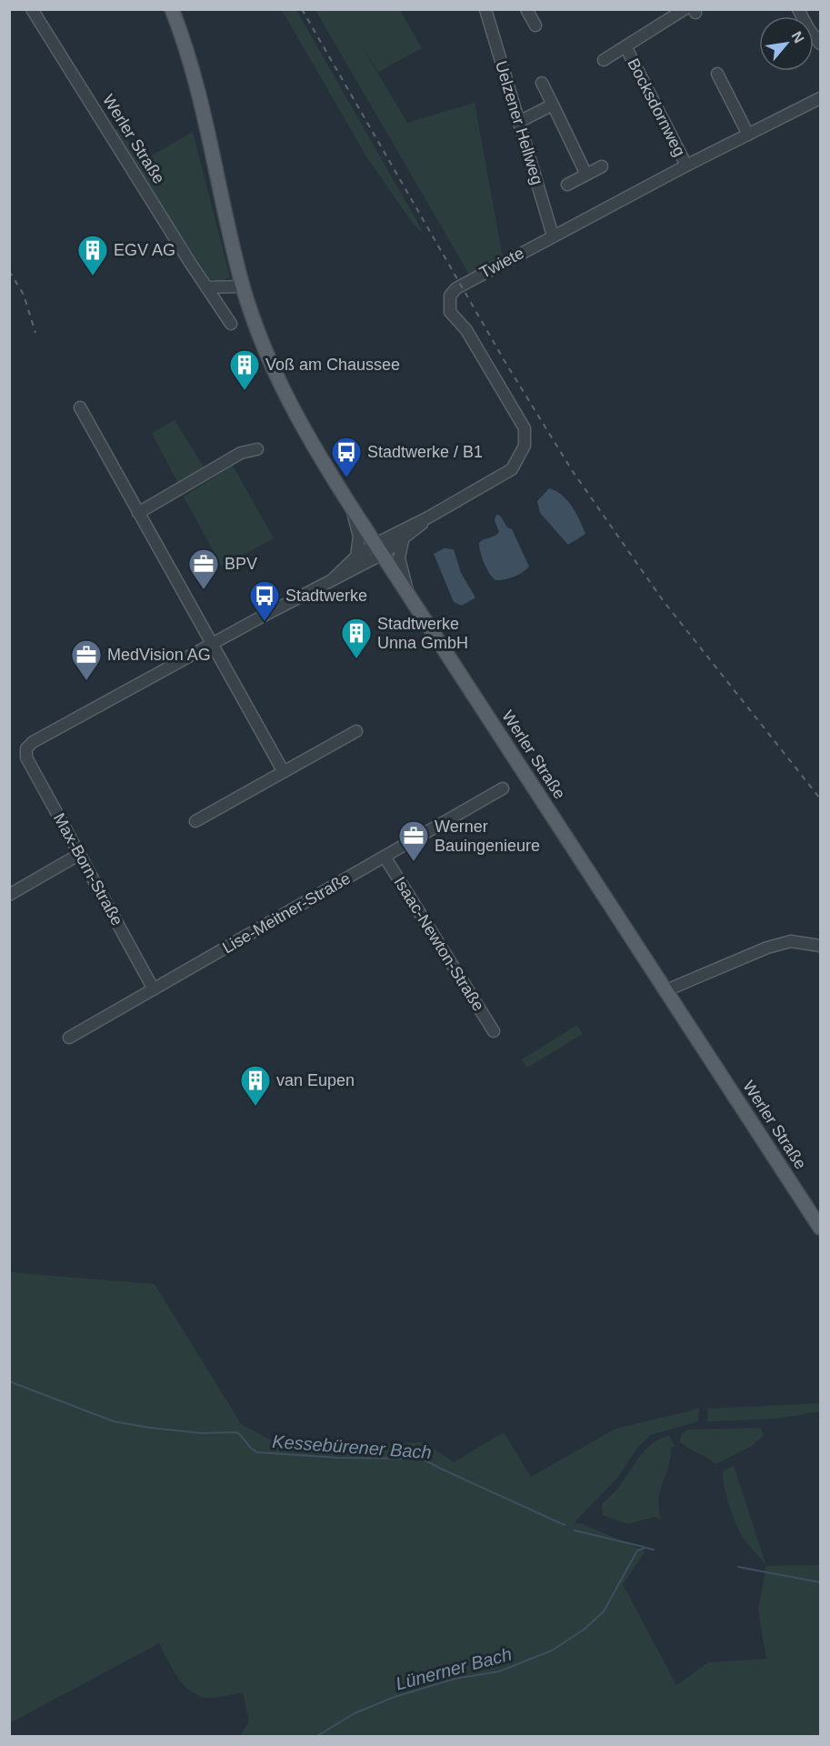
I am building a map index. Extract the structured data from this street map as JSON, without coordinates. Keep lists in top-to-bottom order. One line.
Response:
{"streets":{"main road":["Werler Straße"],"street":["Bocksdornweg","Uelzener Hellweg","Twiete","Max-Born-Straße","Lise-Meitner-Straße","Isaac-Newton-Straße"]},"crossings":[["Bocksdornweg","Twiete"],["Uelzener Hellweg","Twiete"],["Werler Straße","Twiete"],["Max-Born-Straße","Lise-Meitner-Straße"],["Lise-Meitner-Straße","Isaac-Newton-Straße"]],"water":["Kessebürener Bach","Lünerner Bach"],"places":{"building":["EGV AG","Voß am Chaussee","Stadtwerke Unna GmbH","van Eupen"],"bus stop":["Stadtwerke / B1","Stadtwerke"],"office":["BPV","MedVision AG","Werner Bauingenieure"]},"north":"top right"}
